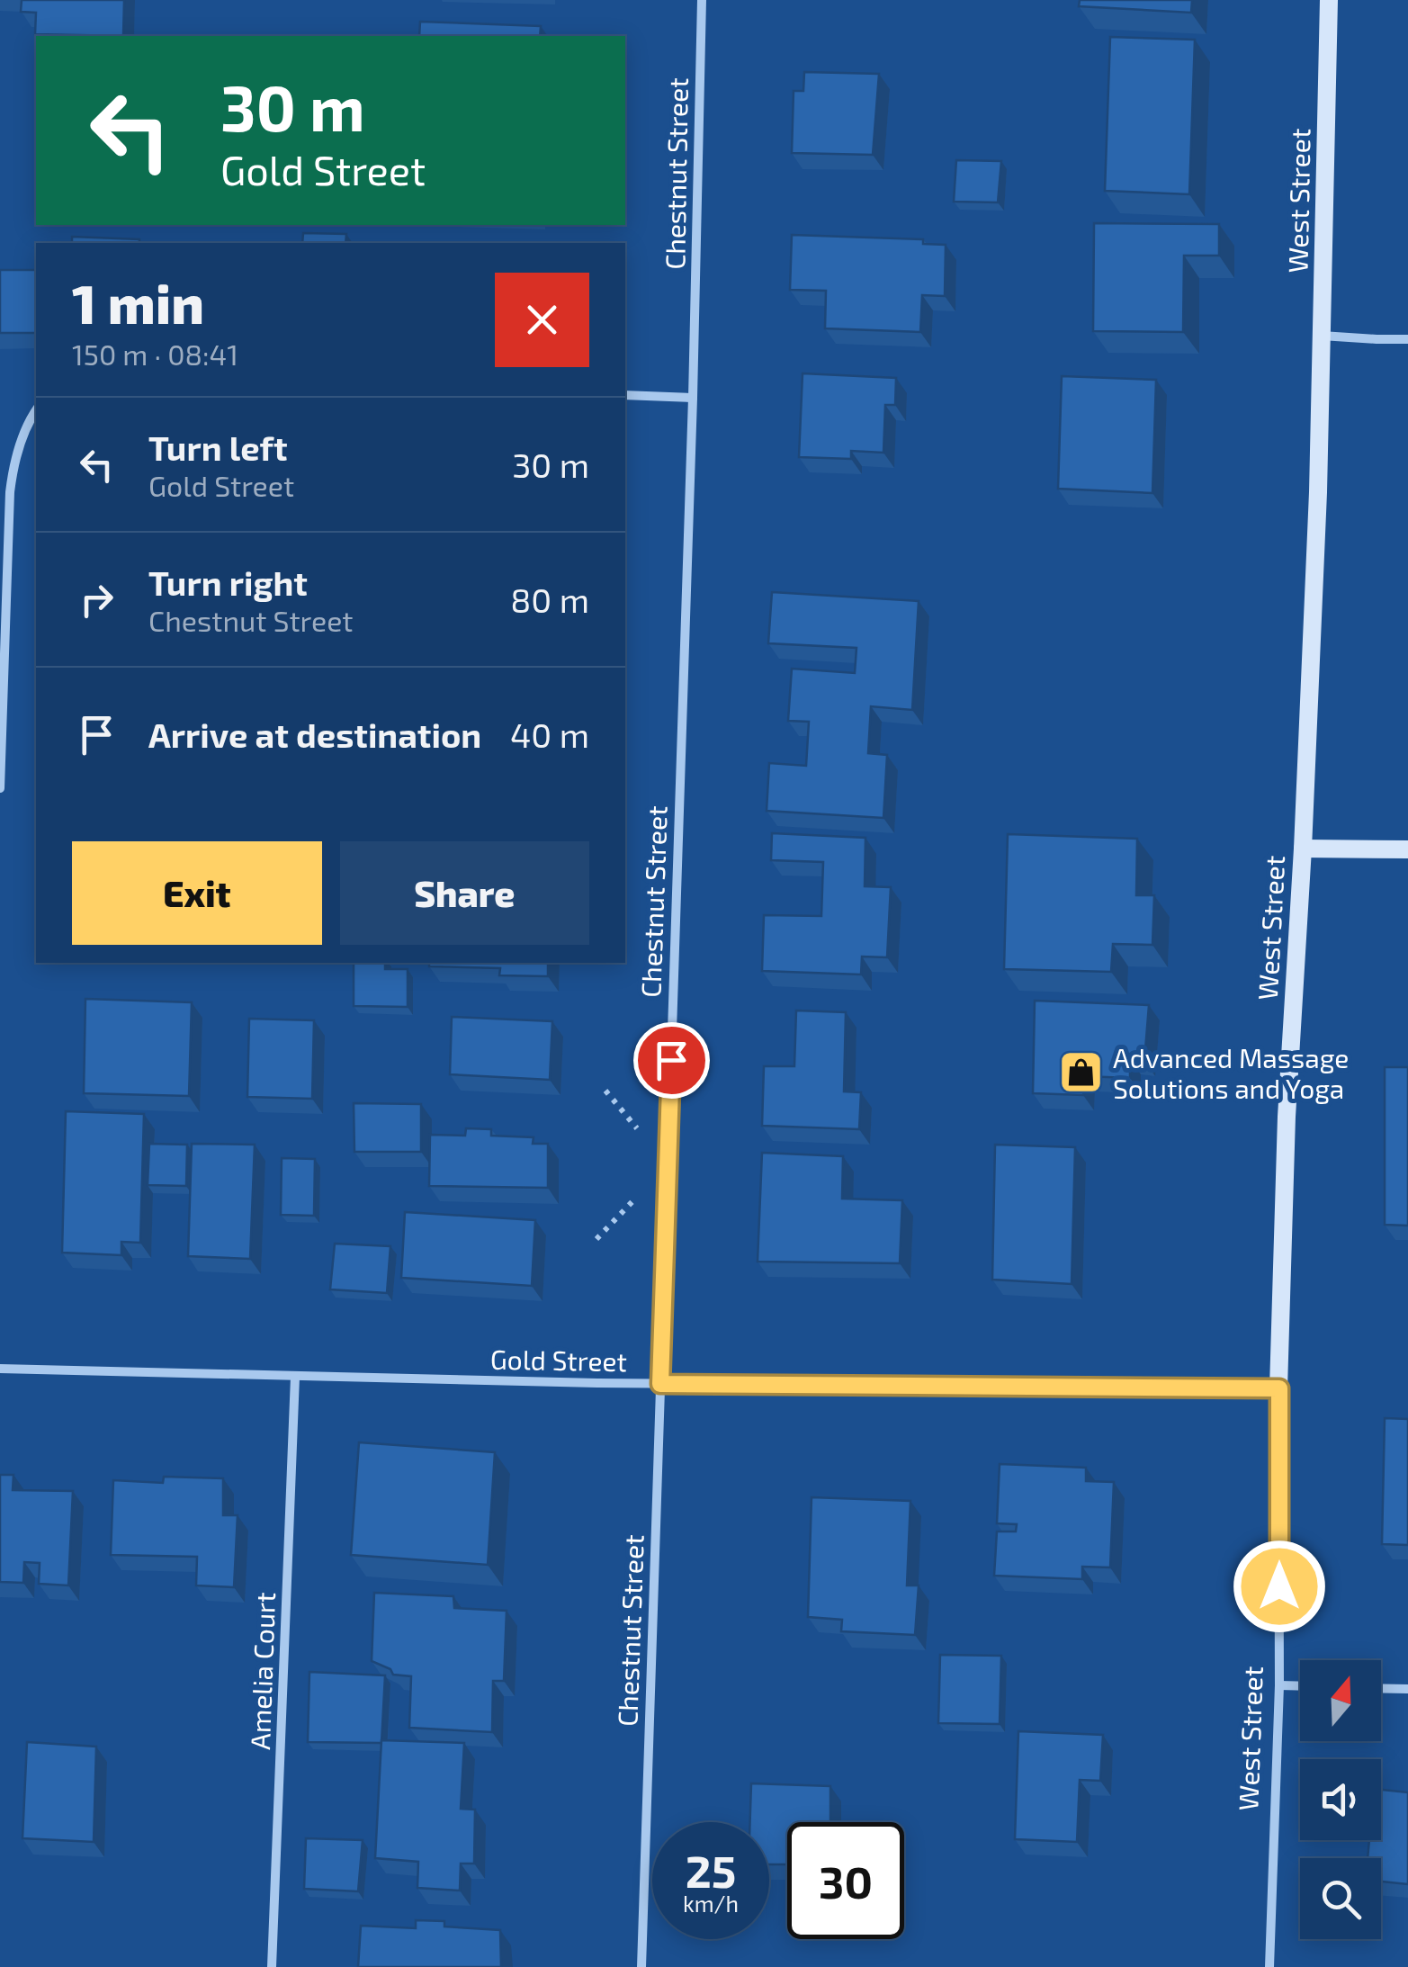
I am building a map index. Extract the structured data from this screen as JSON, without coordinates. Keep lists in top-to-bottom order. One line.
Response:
{"streets":{"street":["Chestnut Street","West Street","Gold Street","Amelia Court"]},"crossings":[["Chestnut Street","Gold Street"],["West Street","Gold Street"],["Gold Street","Amelia Court"]],"places":{"shop":["Advanced Massage Solutions and Yoga"]},"north":"top","page":{"turn":["30 m","Gold Street"],"heading":["1 min","150 m · 08:41"],"list":[{"name":"Turn left","note":"Gold Street","value":"30 m"},{"name":"Turn right","note":"Chestnut Street","value":"80 m"},{"name":"Arrive at destination","value":"40 m"}],"buttons":["Exit","Share"],"speed":"25 km/h","limit":"30"}}
